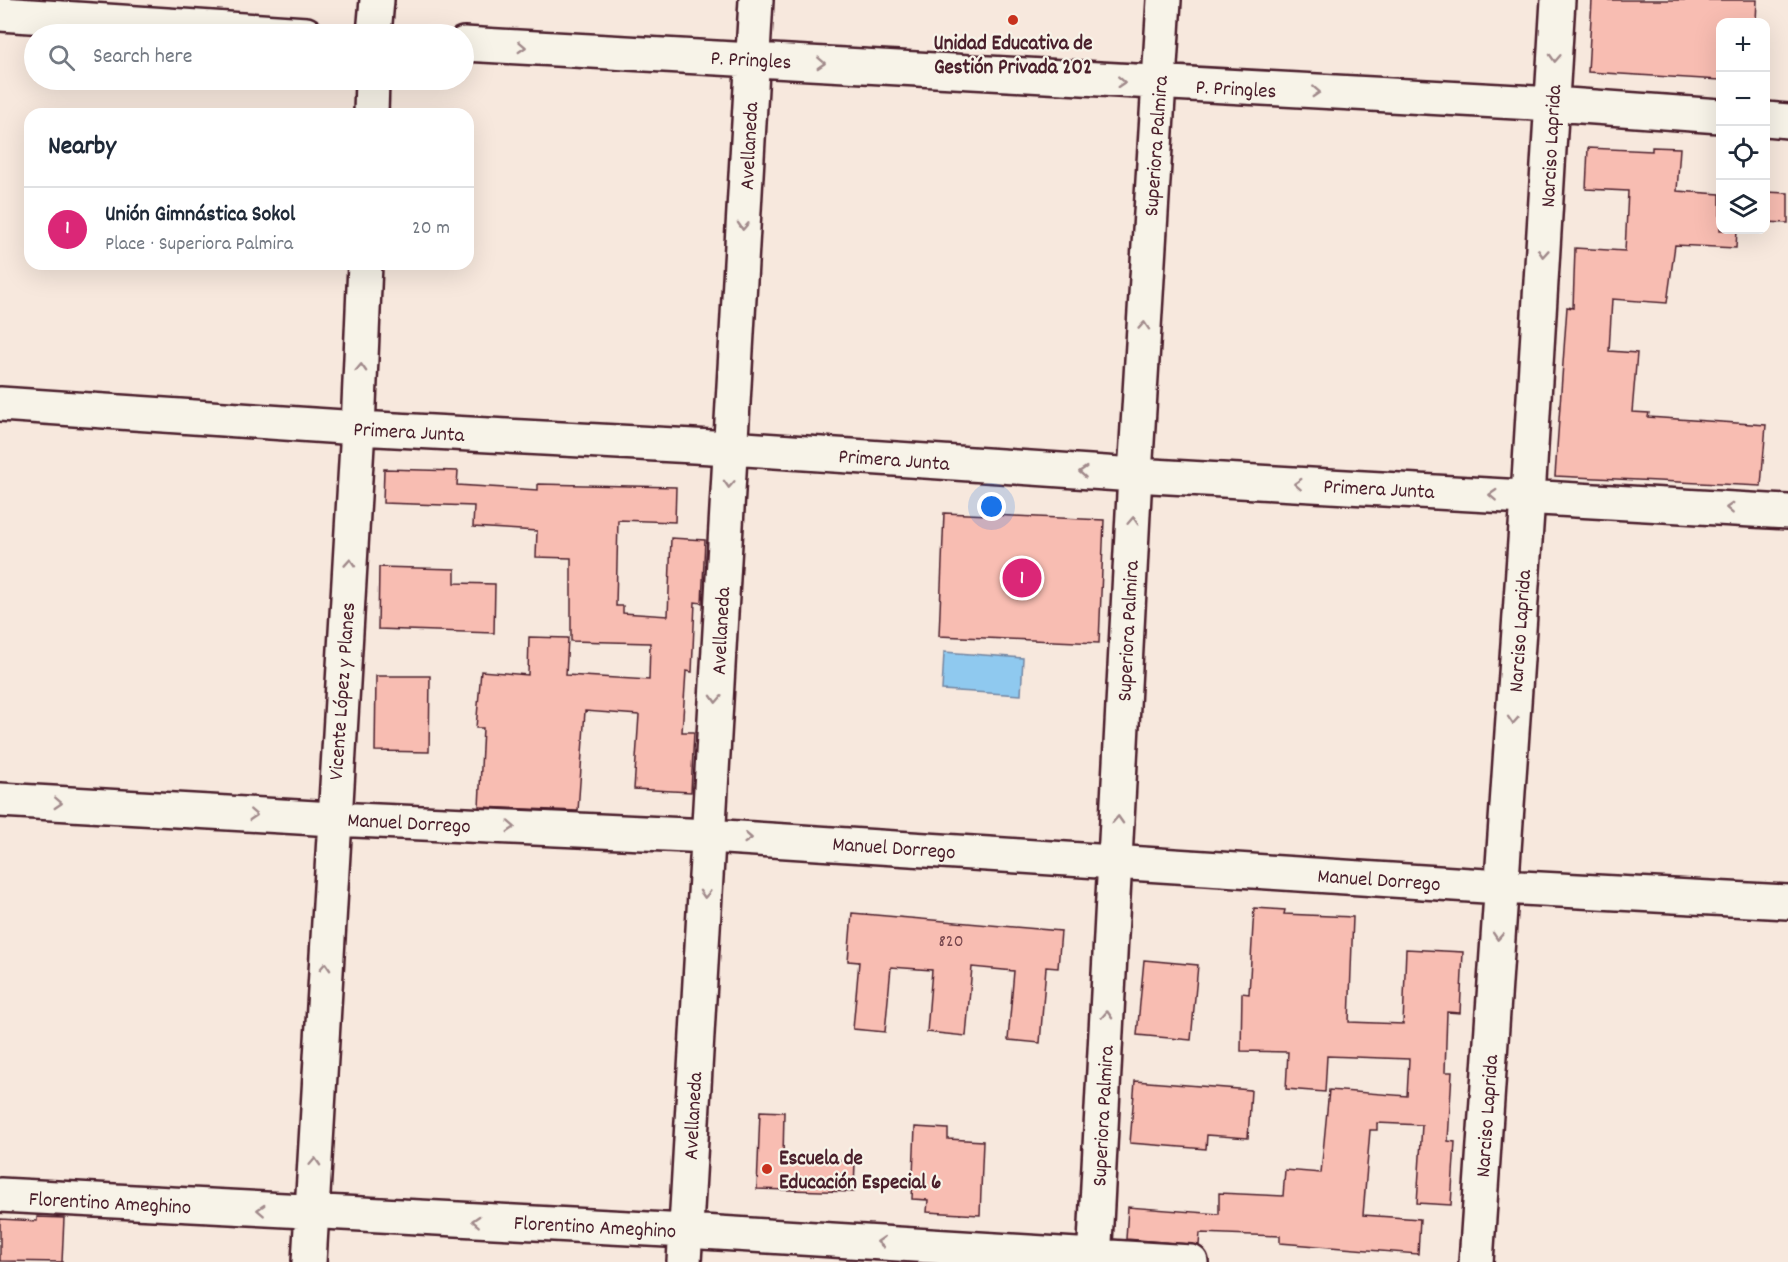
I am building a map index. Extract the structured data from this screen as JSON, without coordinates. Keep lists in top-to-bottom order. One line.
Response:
{"streets":{"street":["P. Pringles","Avellaneda","Superiora Palmira","Narciso Laprida","Primera Junta","Vicente López y Planes","Manuel Dorrego","Florentino Ameghino"]},"crossings":[["P. Pringles","Avellaneda"],["P. Pringles","Superiora Palmira"],["P. Pringles","Narciso Laprida"],["Avellaneda","Primera Junta"],["Avellaneda","Manuel Dorrego"],["Avellaneda","Florentino Ameghino"],["Superiora Palmira","Primera Junta"],["Superiora Palmira","Manuel Dorrego"],["Superiora Palmira","Florentino Ameghino"],["Narciso Laprida","Primera Junta"],["Narciso Laprida","Manuel Dorrego"],["Primera Junta","Vicente López y Planes"],["Vicente López y Planes","Manuel Dorrego"],["Vicente López y Planes","Florentino Ameghino"]],"one_way":["P. Pringles","Avellaneda","Superiora Palmira","Narciso Laprida","Primera Junta","Vicente López y Planes","Manuel Dorrego","Florentino Ameghino"],"places":["Unidad Educativa de Gestión Privada 202","Escuela de Educación Especial 6"],"house_numbers":["820"],"page":{"map_buttons":["+","−"],"search":"Search here","heading":"Nearby","list":[{"mark":"1","name":"Unión Gimnástica Sokol","note":"Place · Superiora Palmira","value":"20 m"}],"pins":"1"}}
